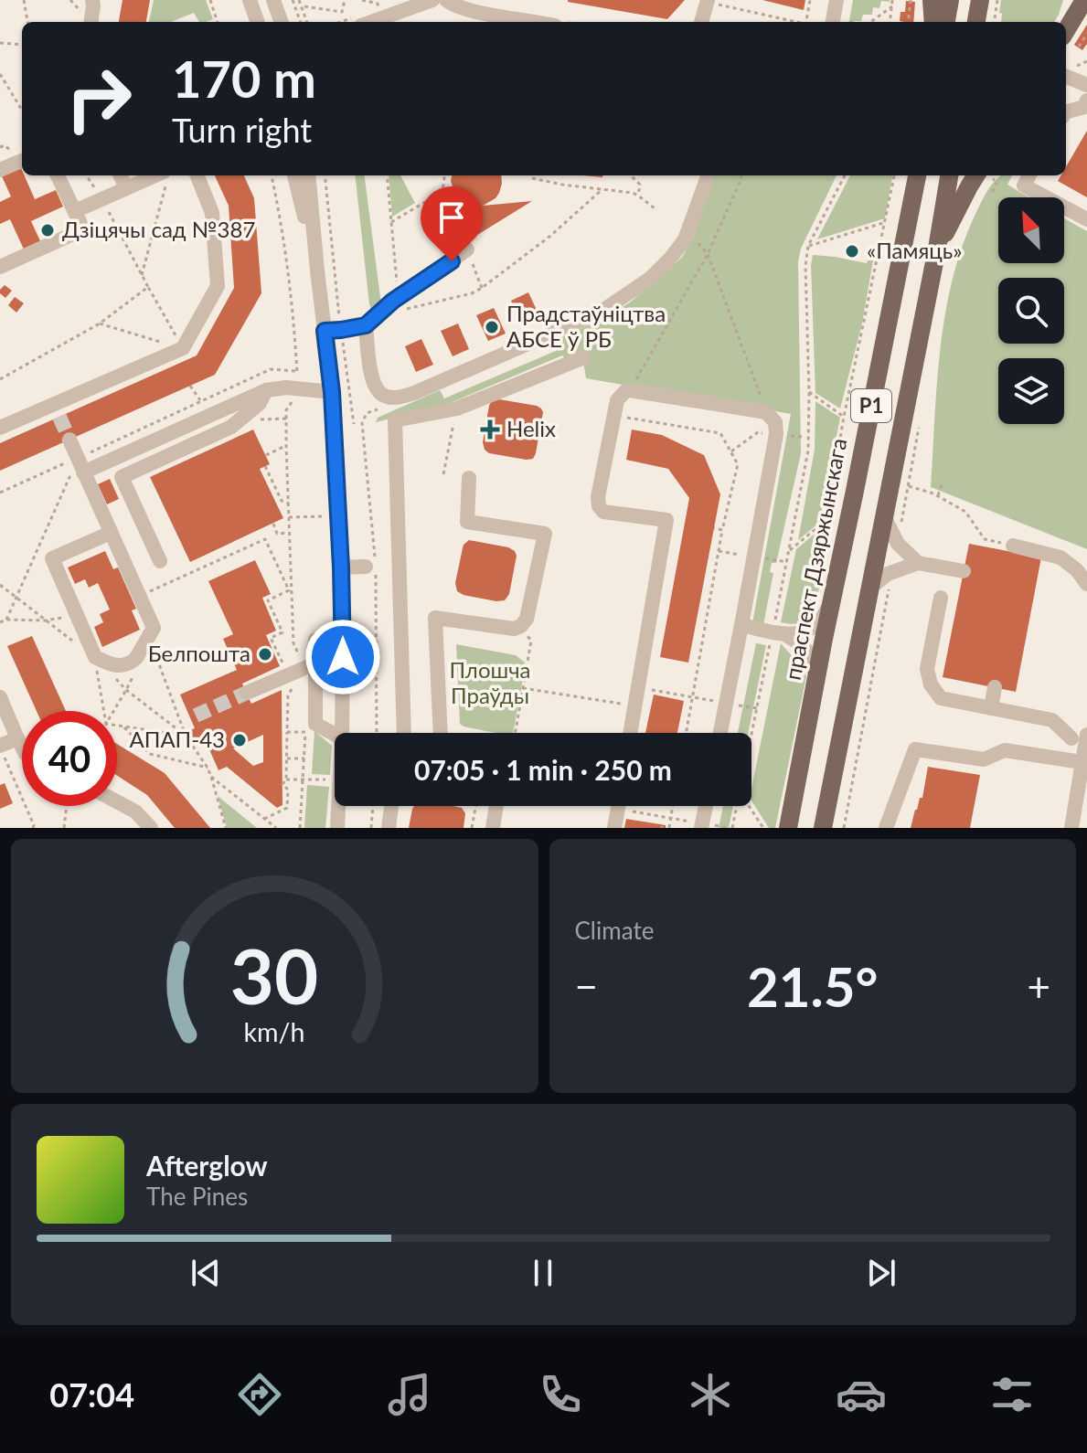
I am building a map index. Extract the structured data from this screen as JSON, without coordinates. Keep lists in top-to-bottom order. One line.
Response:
{"streets":{"main road":["Р1","праспект Дзяржынскага"]},"parks":["Плошча Праўды"],"places":{"other":["Дзіцячы сад №387","«Памяць»","Прадстаўніцтва АБСЕ ў РБ","Белпошта","АПАП-43"],"health":["Helix"]},"north":"top left","page":{"turn":["170 m","Turn right"],"limit":"40","trip":"07:05 · 1 min · 250 m","tile":"Climate","heat":["−","21.5°","+"],"song":["Afterglow","The Pines"],"tabs":"07:04","gauge":["30","km/h"]}}
